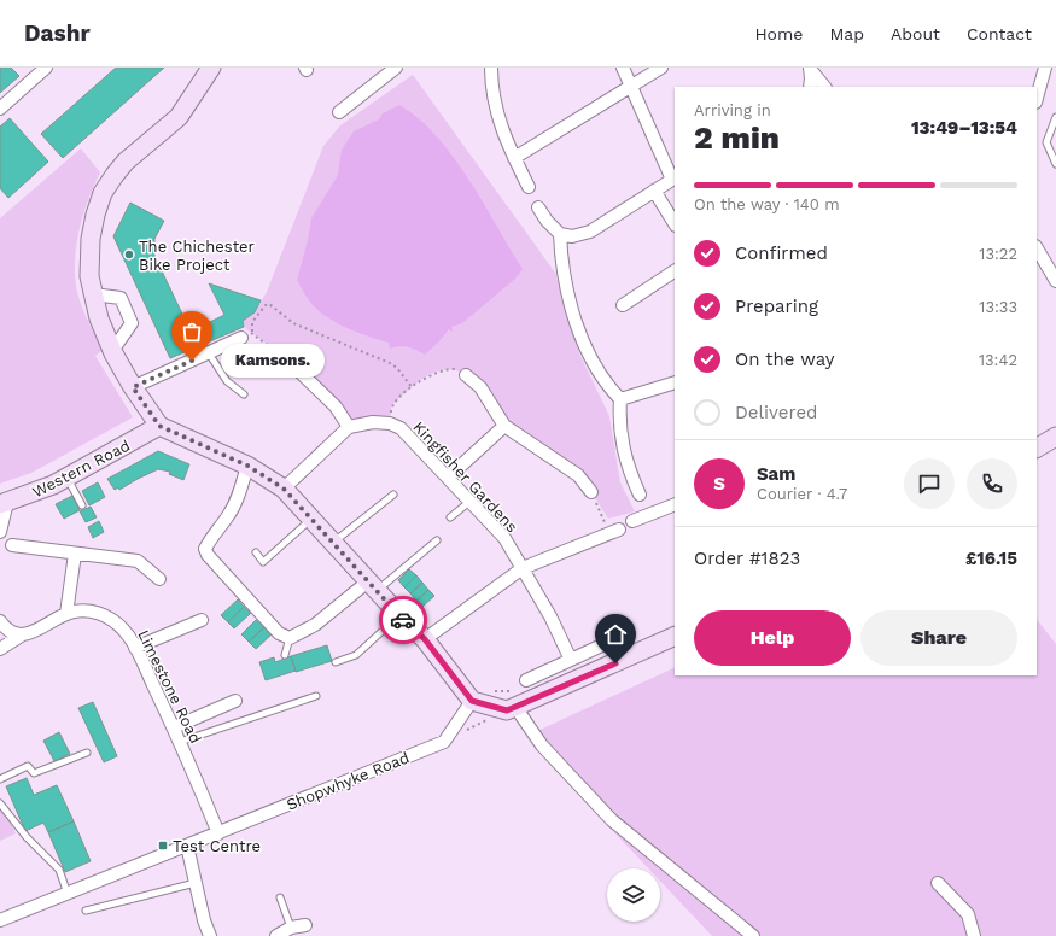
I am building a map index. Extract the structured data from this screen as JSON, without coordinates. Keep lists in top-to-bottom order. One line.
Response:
{"streets":{"main road":["Western Road"],"street":["Kingfisher Gardens","Limestone Road","Shopwhyke Road"]},"crossings":[["Limestone Road","Shopwhyke Road"]],"places":{"other":["The Chichester Bike Project","Kamsons."],"transit":["Test Centre"]},"page":{"header":"Dashr","nav":["Home","Map","About","Contact"],"heading":["2 min","Arriving in","13:49–13:54"],"panel":["Sam","Courier · 4.7","Order #1823","£16.15"],"bar":"On the way · 140 m","list":[["Confirmed","13:22"],["Preparing","13:33"],["On the way","13:42"],"Delivered"],"bubble":"Kamsons.","round":"S","buttons":["Help","Share"]}}
